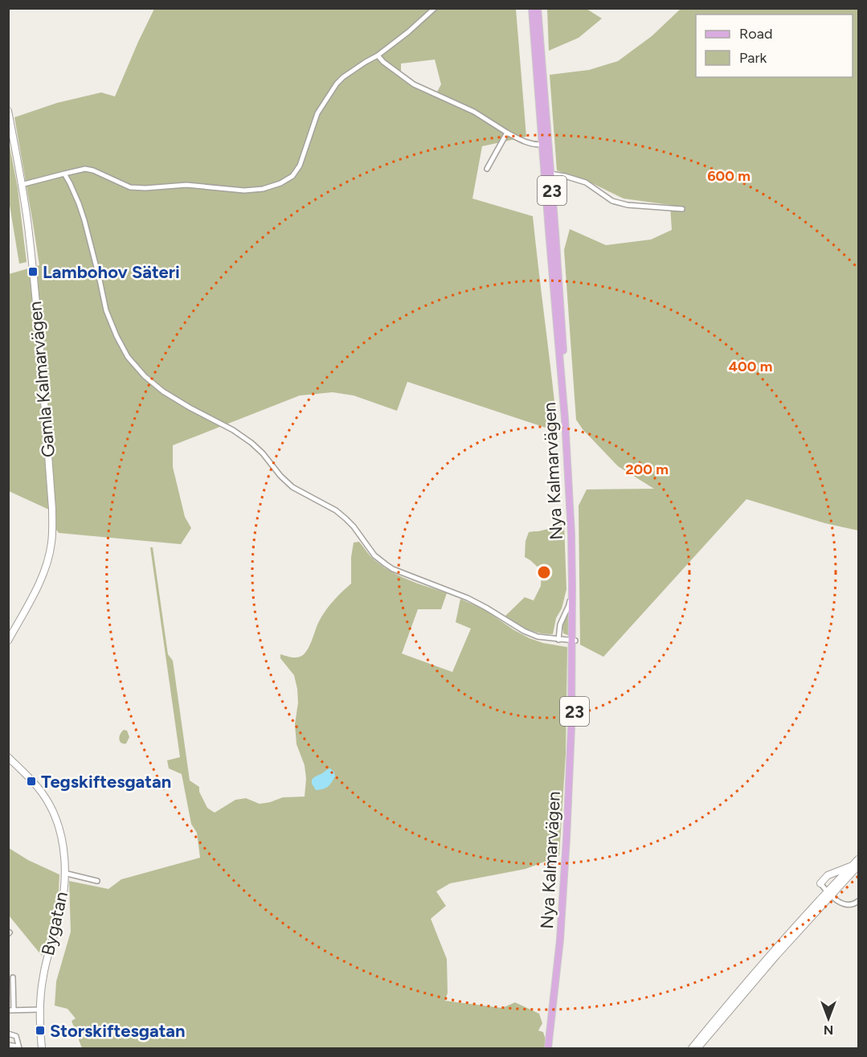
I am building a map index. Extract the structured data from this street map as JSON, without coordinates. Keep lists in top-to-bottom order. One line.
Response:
{"streets":{"main road":["23","Nya Kalmarvägen"],"street":["Gamla Kalmarvägen","Bygatan"]},"places":{"transit":["Lambohov Säteri","Tegskiftesgatan","Storskiftesgatan"]},"legend":["Road","Park"],"north":"bottom","rings":["600 m","400 m","200 m"]}
